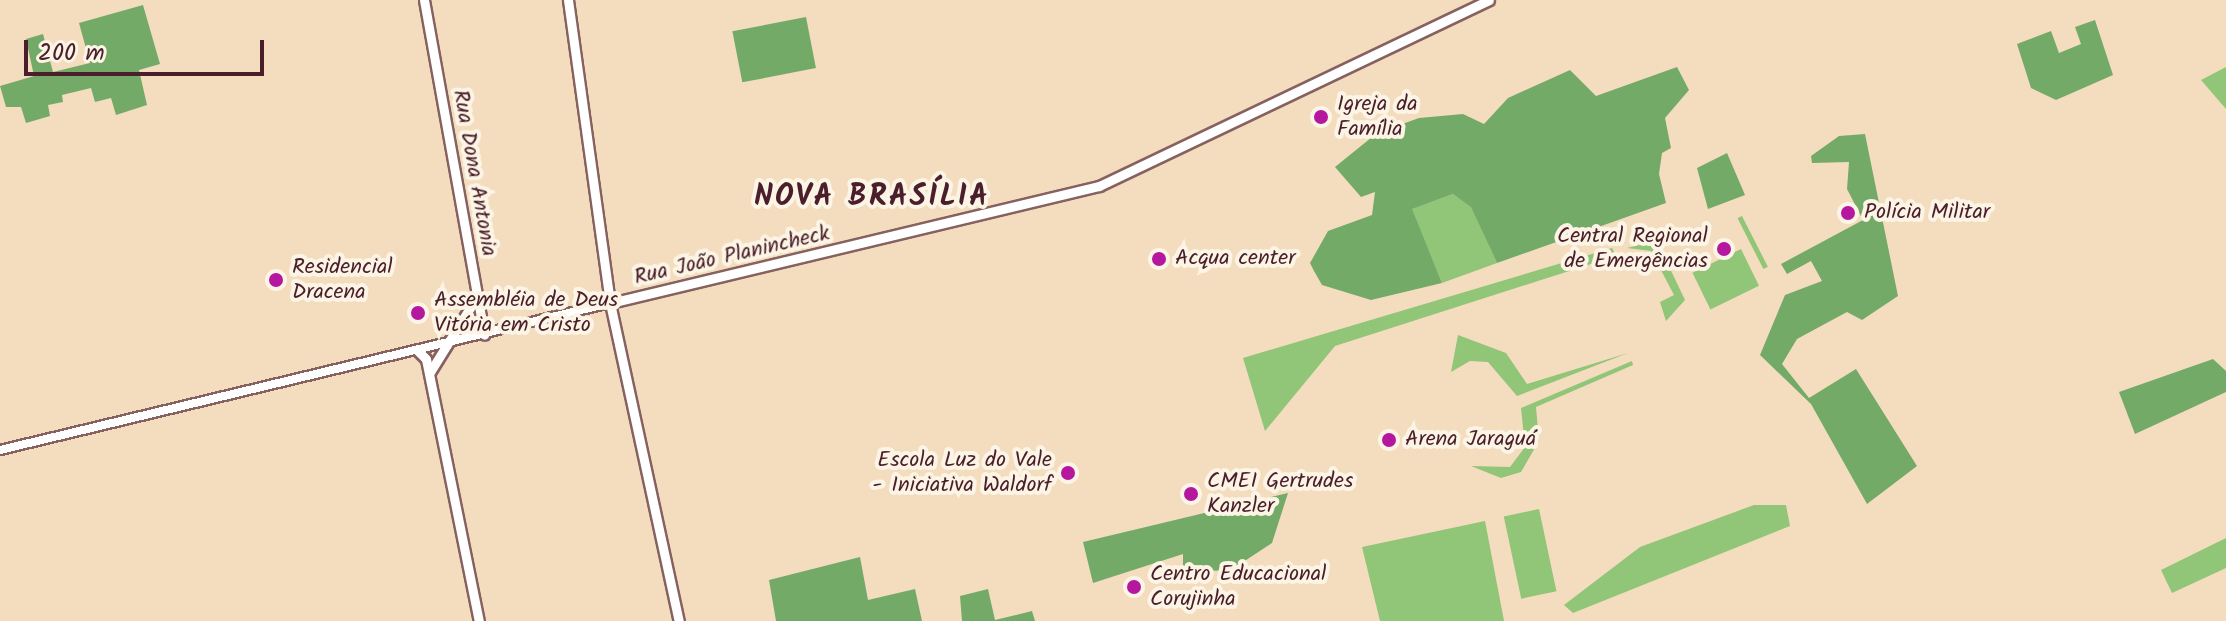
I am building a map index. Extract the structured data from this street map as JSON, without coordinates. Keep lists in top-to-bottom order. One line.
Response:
{"streets":{"main road":["Rua Dona Antonia","Rua João Planincheck"]},"crossings":[["Rua Dona Antonia","Rua João Planincheck"]],"districts":["NOVA BRASÍLIA"],"places":["Igreja da Família","Polícia Militar","Central Regional de Emergências","Acqua center","Residencial Dracena","Assembléia de Deus Vitória em Cristo","Arena Jaraguá","Escola Luz do Vale - Iniciativa Waldorf","CMEI Gertrudes Kanzler","Centro Educacional Corujinha"],"scale_bar":"200 m"}
